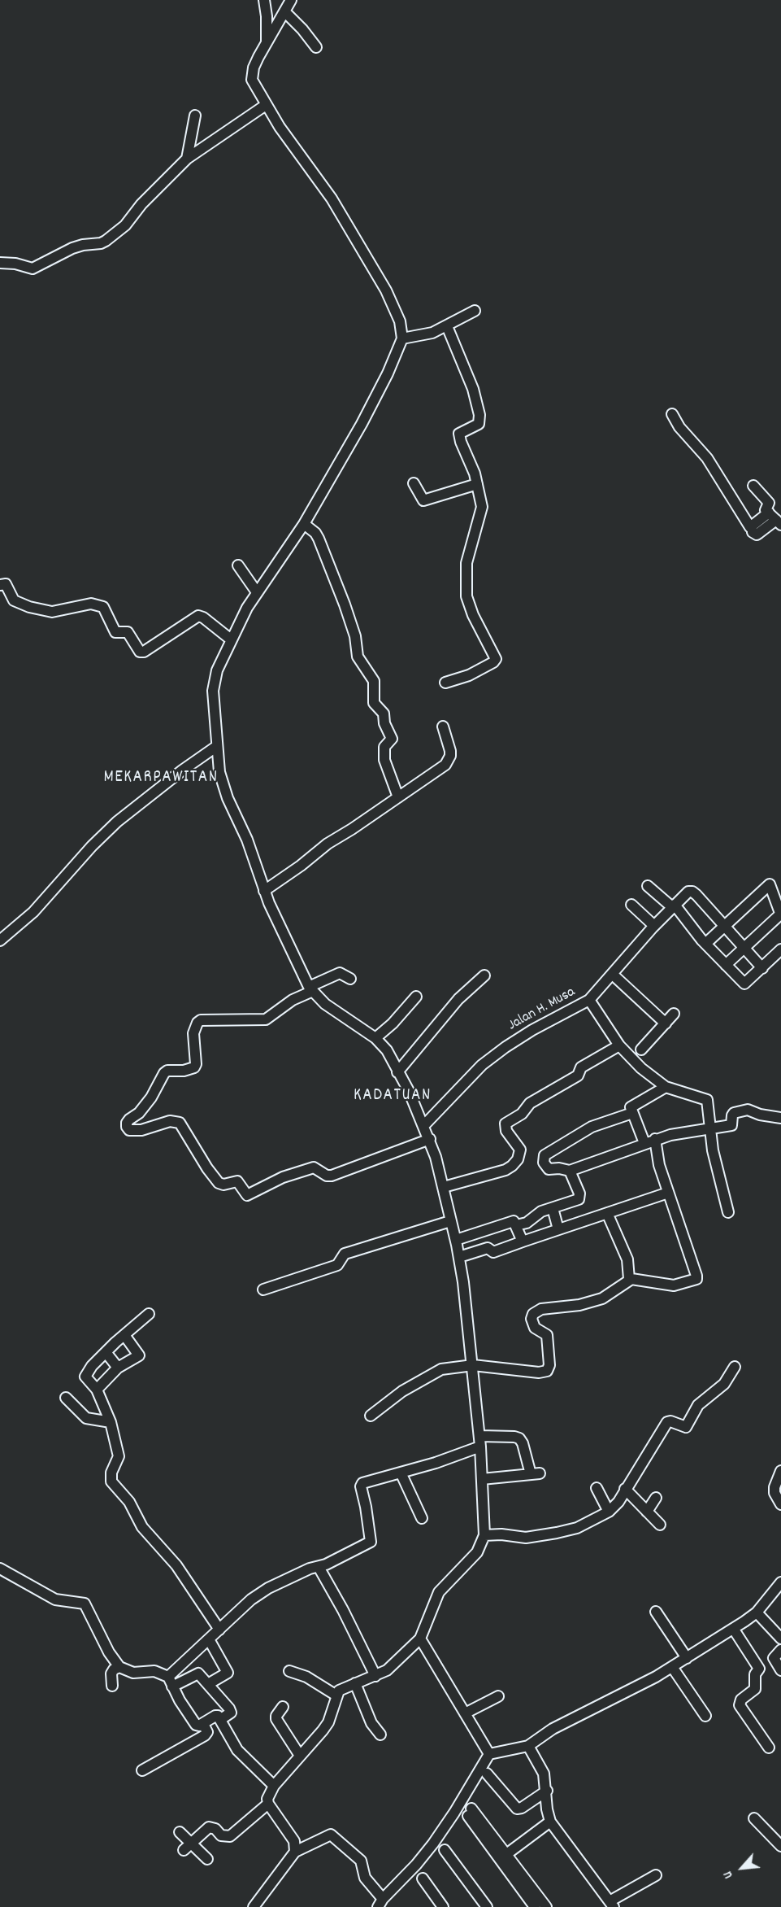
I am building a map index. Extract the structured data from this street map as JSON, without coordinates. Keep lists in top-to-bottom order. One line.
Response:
{"streets":{"street":["Jalan H. Musa"]},"districts":["MEKARPAWITAN","KADATUAN"],"north":"bottom left"}
